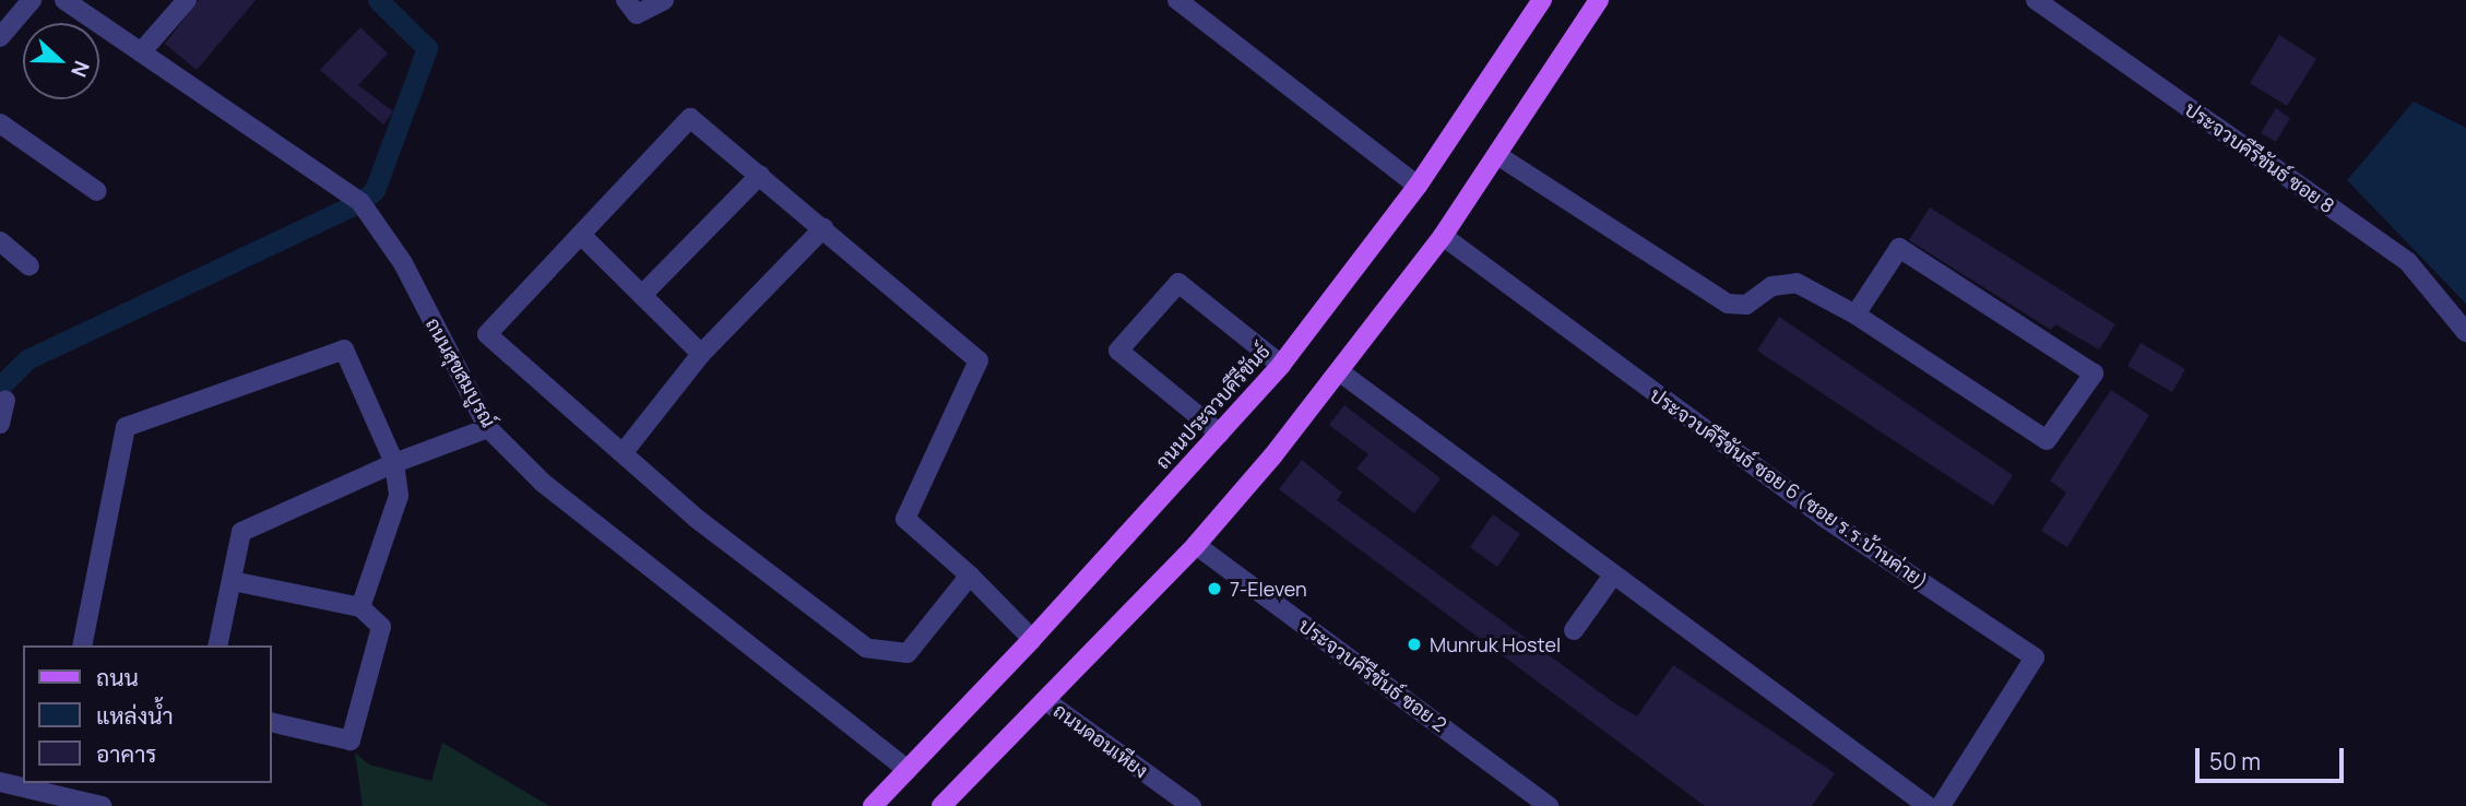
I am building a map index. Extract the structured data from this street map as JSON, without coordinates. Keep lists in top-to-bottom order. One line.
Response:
{"streets":{"main road":["ถนนประจวบคีรีขันธ์"],"street":["ประจวบคีรีขันธ์ ซอย 8","ถนนสุขสมบูรณ์","ประจวบคีรีขันธ์ ซอย 6 (ซอย ร.ร.บ้านค่าย)","ประจวบคีรีขันธ์ ซอย 2","ถนนดอนเหียง"]},"crossings":[["ถนนสุขสมบูรณ์","ถนนประจวบคีรีขันธ์"]],"places":["7-Eleven","Munruk Hostel"],"legend":["ถนน","แหล่งน้ำ","อาคาร"],"scale_bar":"50 m","north":"right"}
